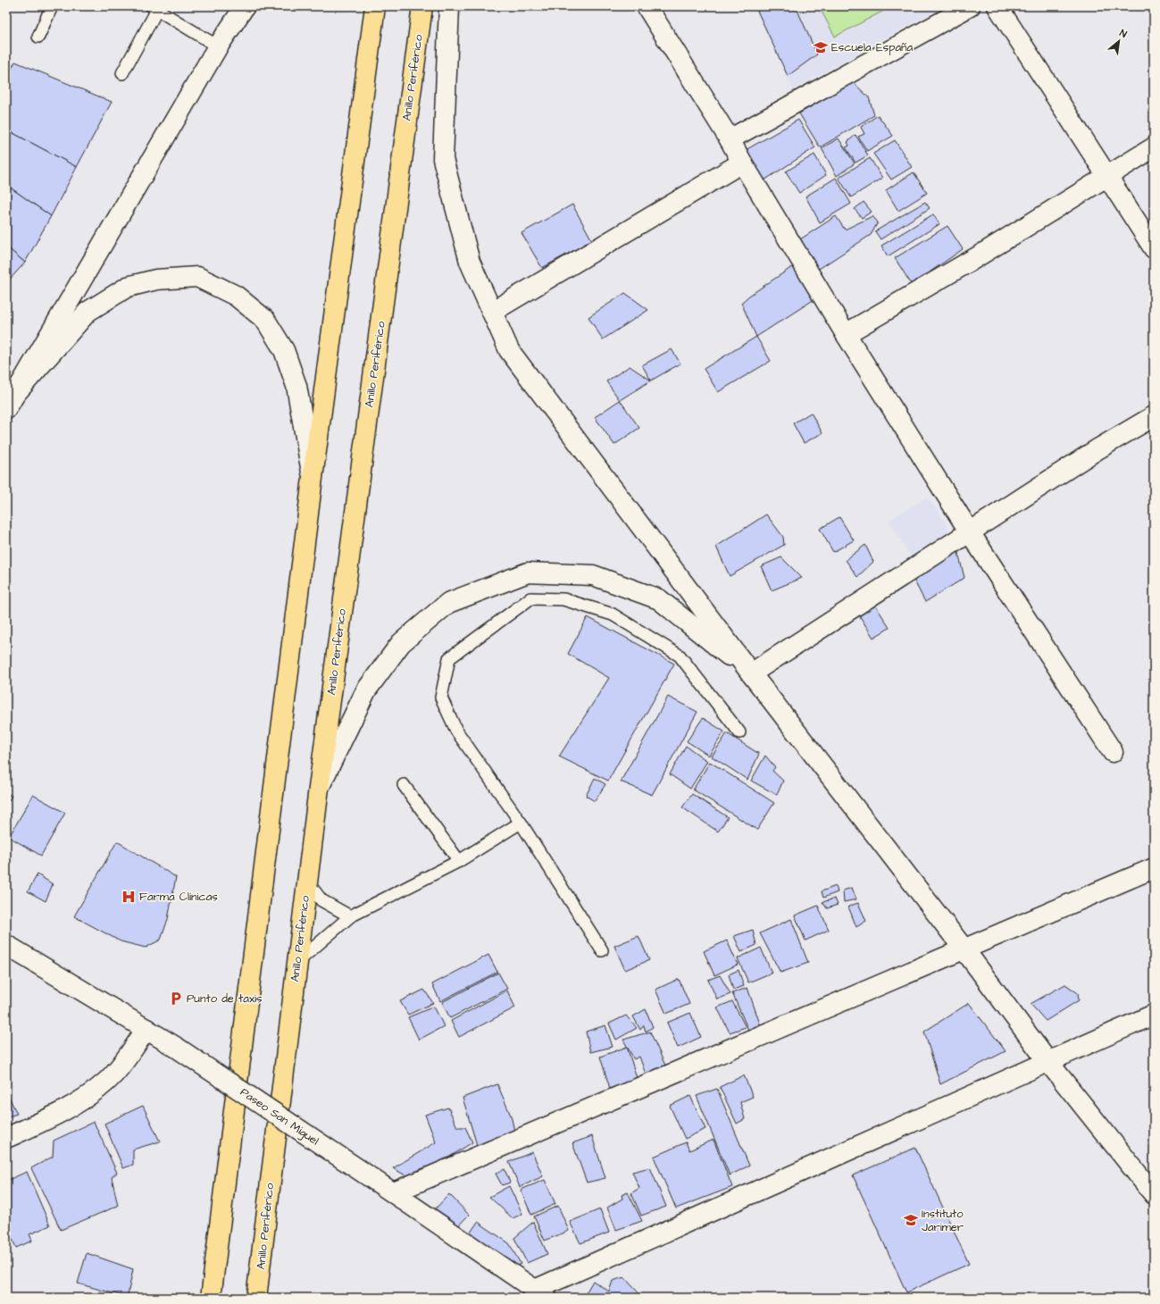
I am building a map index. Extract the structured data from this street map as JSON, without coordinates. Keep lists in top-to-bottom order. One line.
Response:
{"streets":{"highway":["Anillo Periférico"],"street":["Paseo San Miguel"]},"places":{"school or university":["Escuela España","Instituto Jarimer"],"hospital":["Farma Clínicas"],"parking":["Punto de taxis"]},"north":"top right"}
